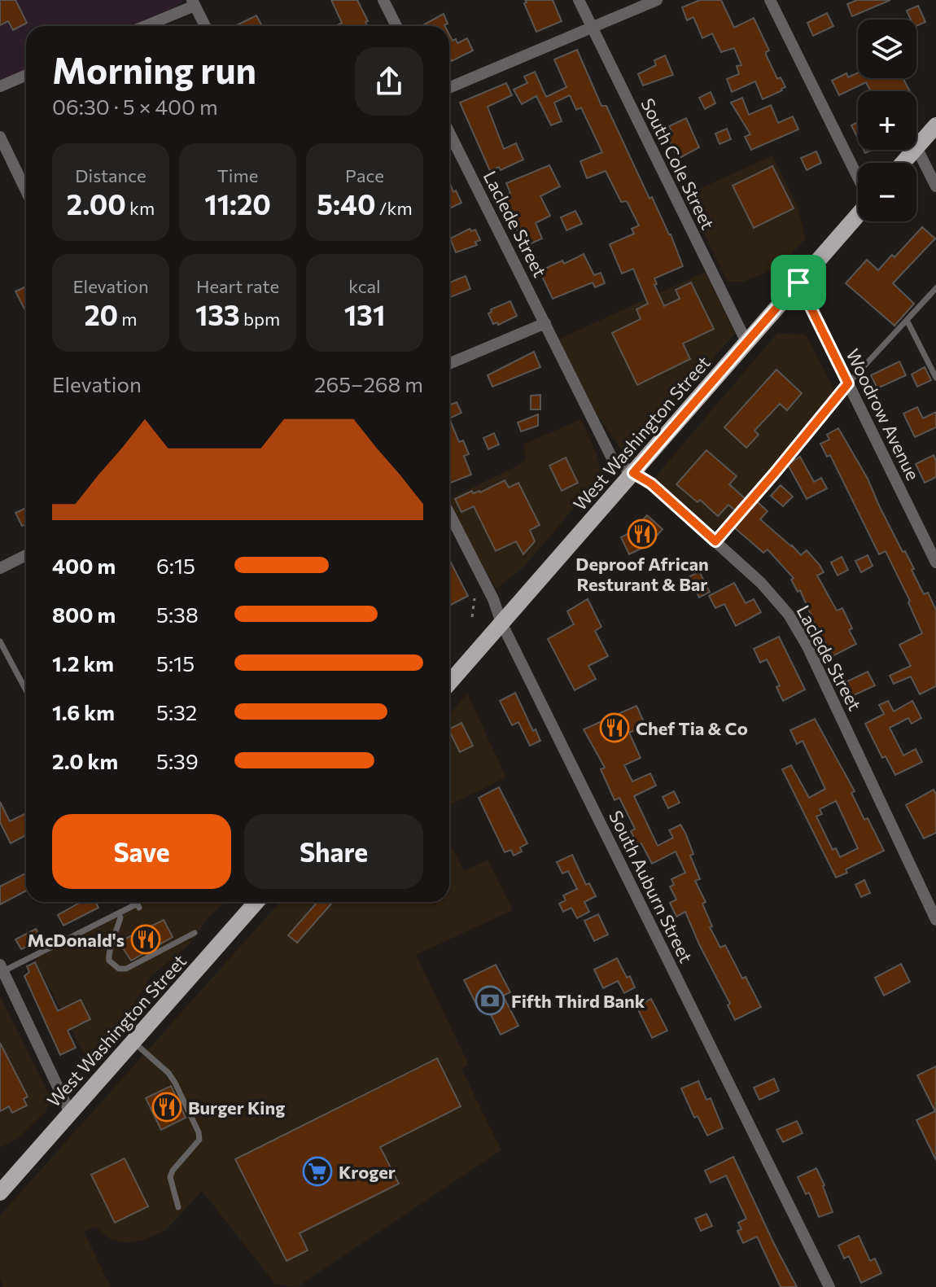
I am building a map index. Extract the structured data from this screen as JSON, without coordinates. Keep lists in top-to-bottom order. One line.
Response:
{"streets":{"main road":["West Washington Street"],"street":["South Cole Street","Laclede Street","Woodrow Avenue","South Auburn Street"]},"crossings":[["South Cole Street","West Washington Street"],["Laclede Street","West Washington Street"],["Woodrow Avenue","West Washington Street"],["West Washington Street","South Auburn Street"]],"places":{"restaurant":["Deproof African Resturant & Bar","Chef Tia & Co","McDonald's","Burger King"],"bank":["Fifth Third Bank"],"supermarket":["Kroger"]},"page":{"map_buttons":["+","−"],"heading":["Morning run","06:30 · 5 × 400 m"],"stats":[["Distance","2.00 km"],["Time","11:20"],["Pace","5:40 /km"],["Elevation","20 m"],["Heart rate","133 bpm"],["kcal","131"]],"chart":["Elevation","265–268 m"],"list":[{"name":"400 m","note":"6:15"},{"name":"800 m","note":"5:38"},{"name":"1.2 km","note":"5:15"},{"name":"1.6 km","note":"5:32"},{"name":"2.0 km","note":"5:39"}],"buttons":["Save","Share"]}}
